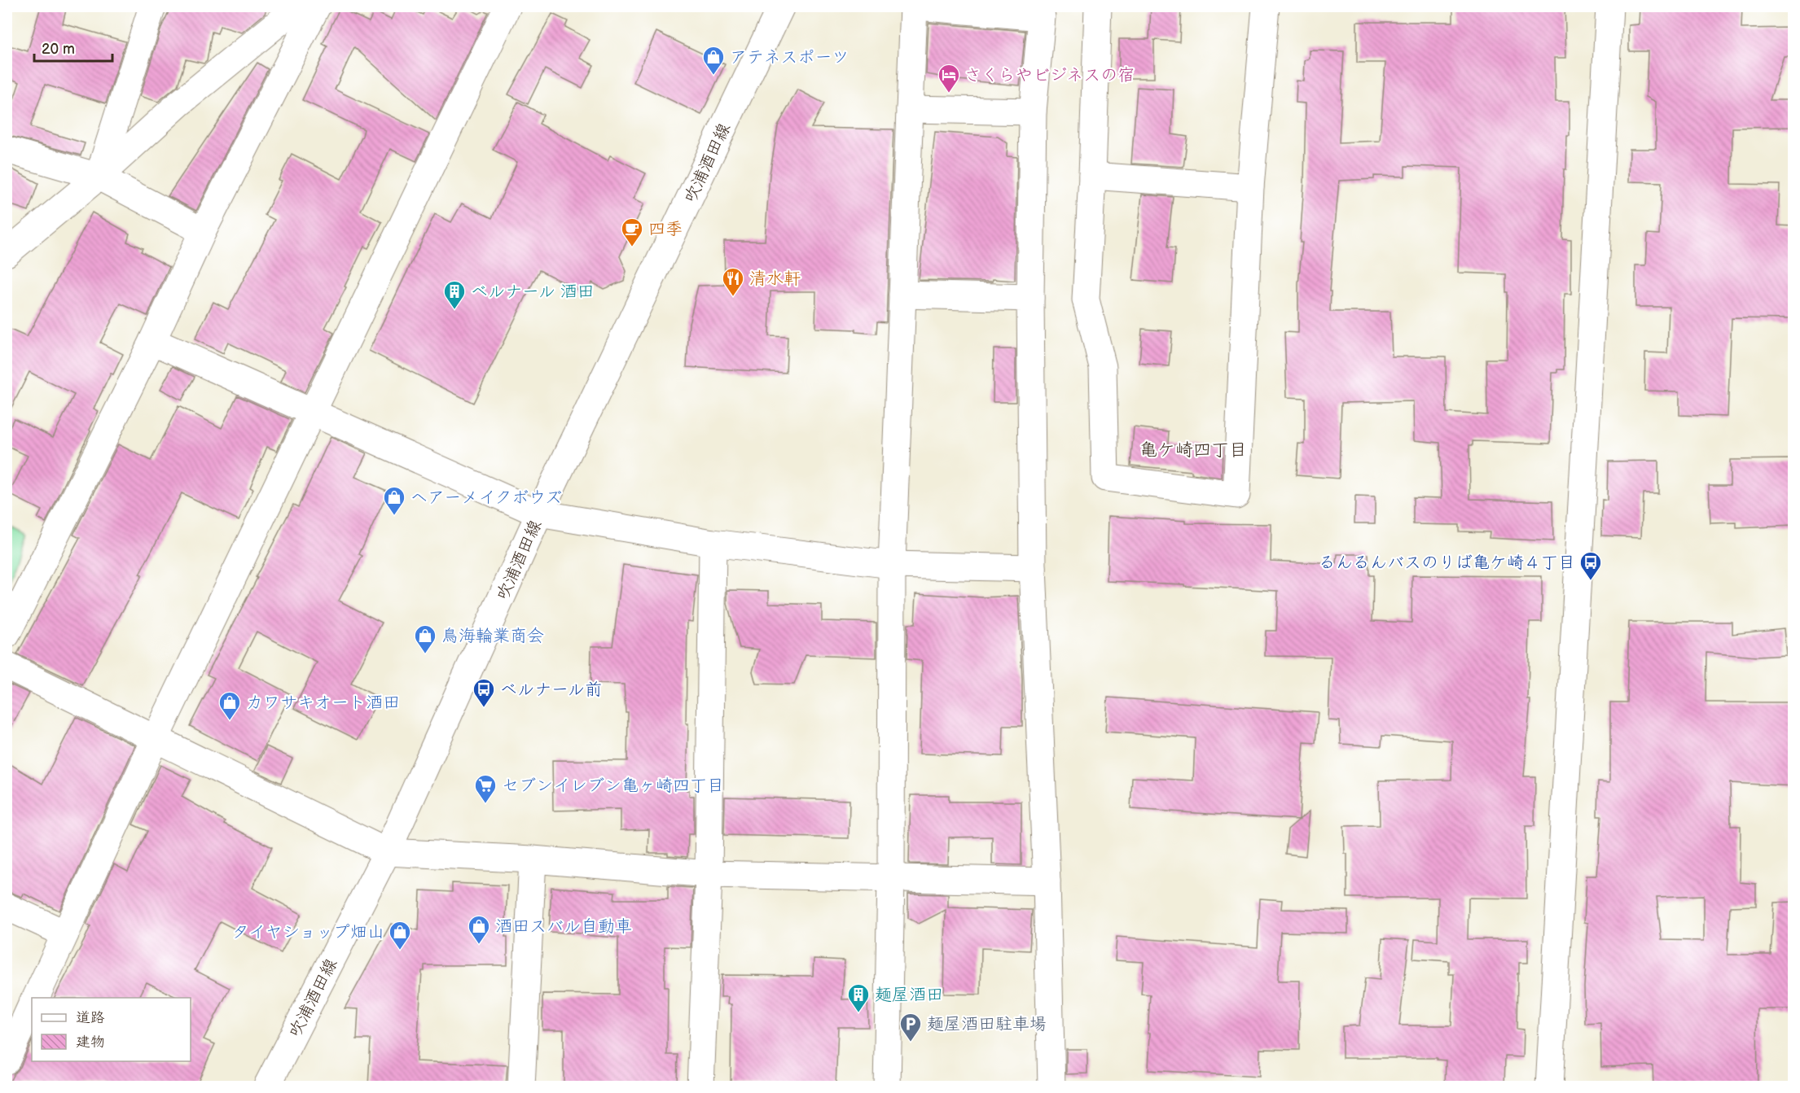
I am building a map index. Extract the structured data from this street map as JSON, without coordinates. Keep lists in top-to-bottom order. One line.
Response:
{"streets":{"street":["吹浦酒田線"]},"districts":["亀ケ崎四丁目"],"places":{"shop":["アテネスポーツ","ヘアーメイクボウズ","鳥海輪業商会","カワサキオート酒田","酒田スバル自動車","タイヤショップ畑山"],"hotel":["さくらやビジネスの宿"],"cafe":["四季"],"restaurant":["清水軒"],"building":["ベルナール 酒田","麺屋酒田"],"bus stop":["るんるんバスのりば亀ケ崎４丁目","ベルナール前"],"supermarket":["セブンイレブン亀ヶ崎四丁目"],"parking":["麺屋酒田駐車場"]},"legend":["道路","建物"],"scale_bar":"20 m"}
